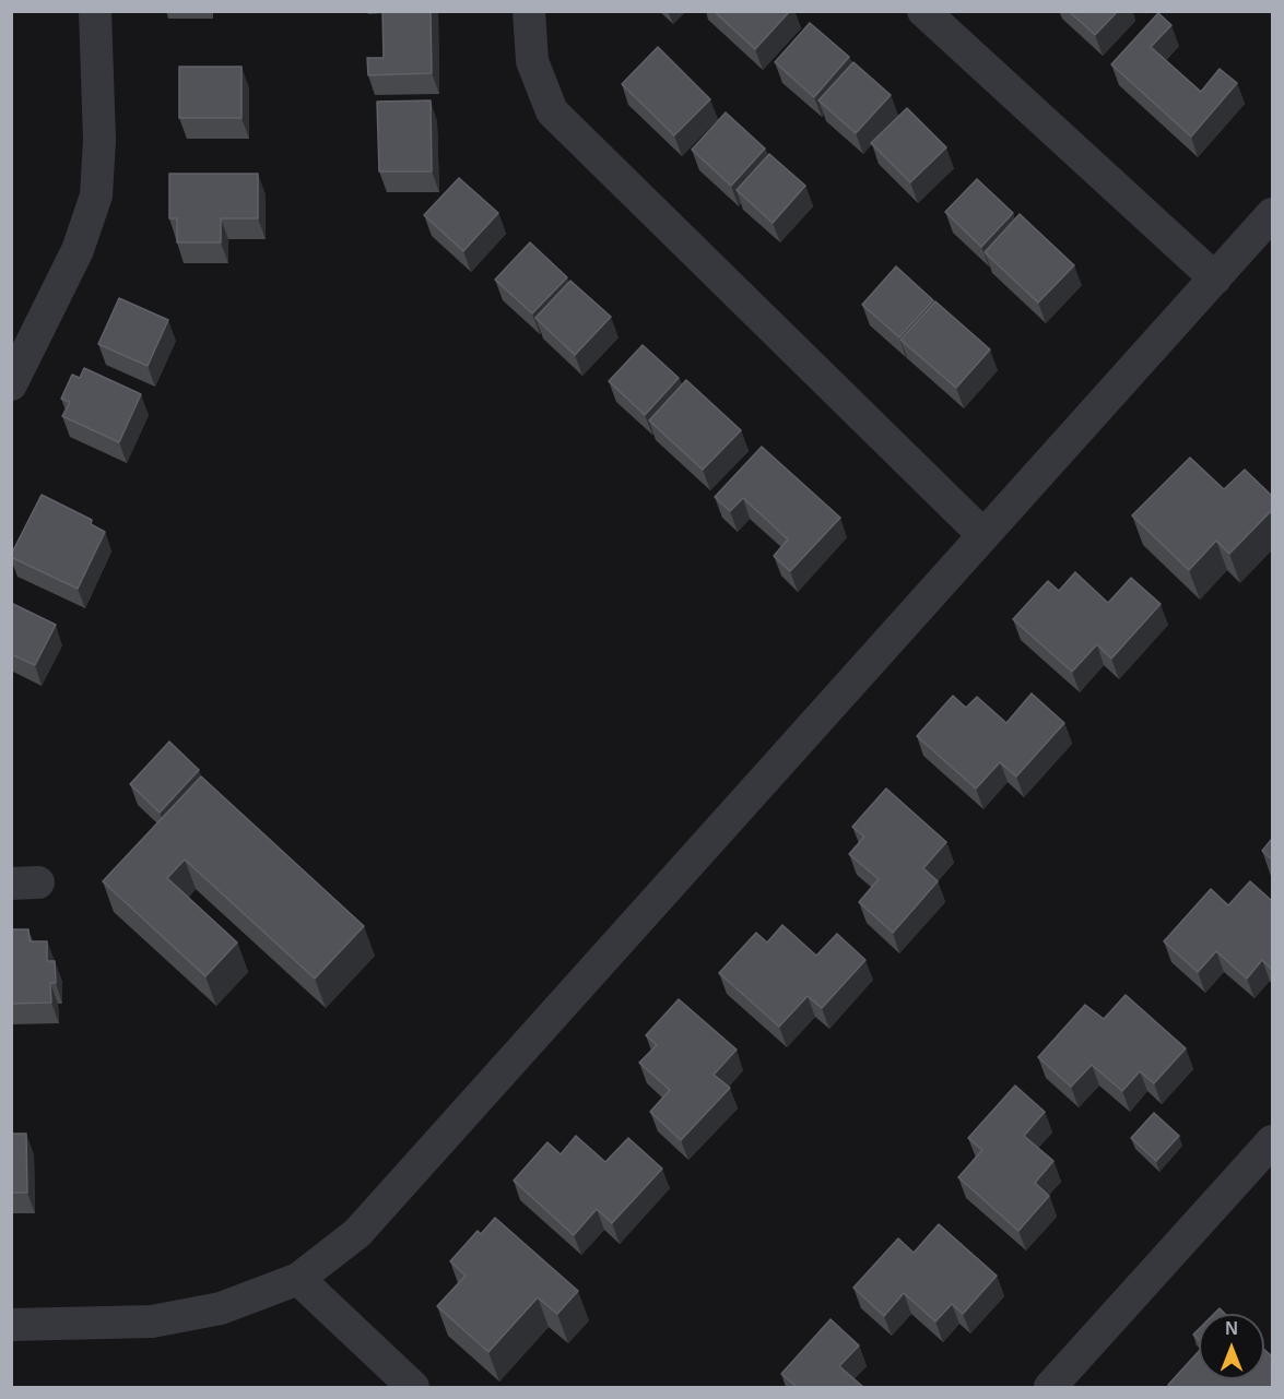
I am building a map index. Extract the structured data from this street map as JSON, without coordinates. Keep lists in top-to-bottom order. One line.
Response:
{"north":"top"}
